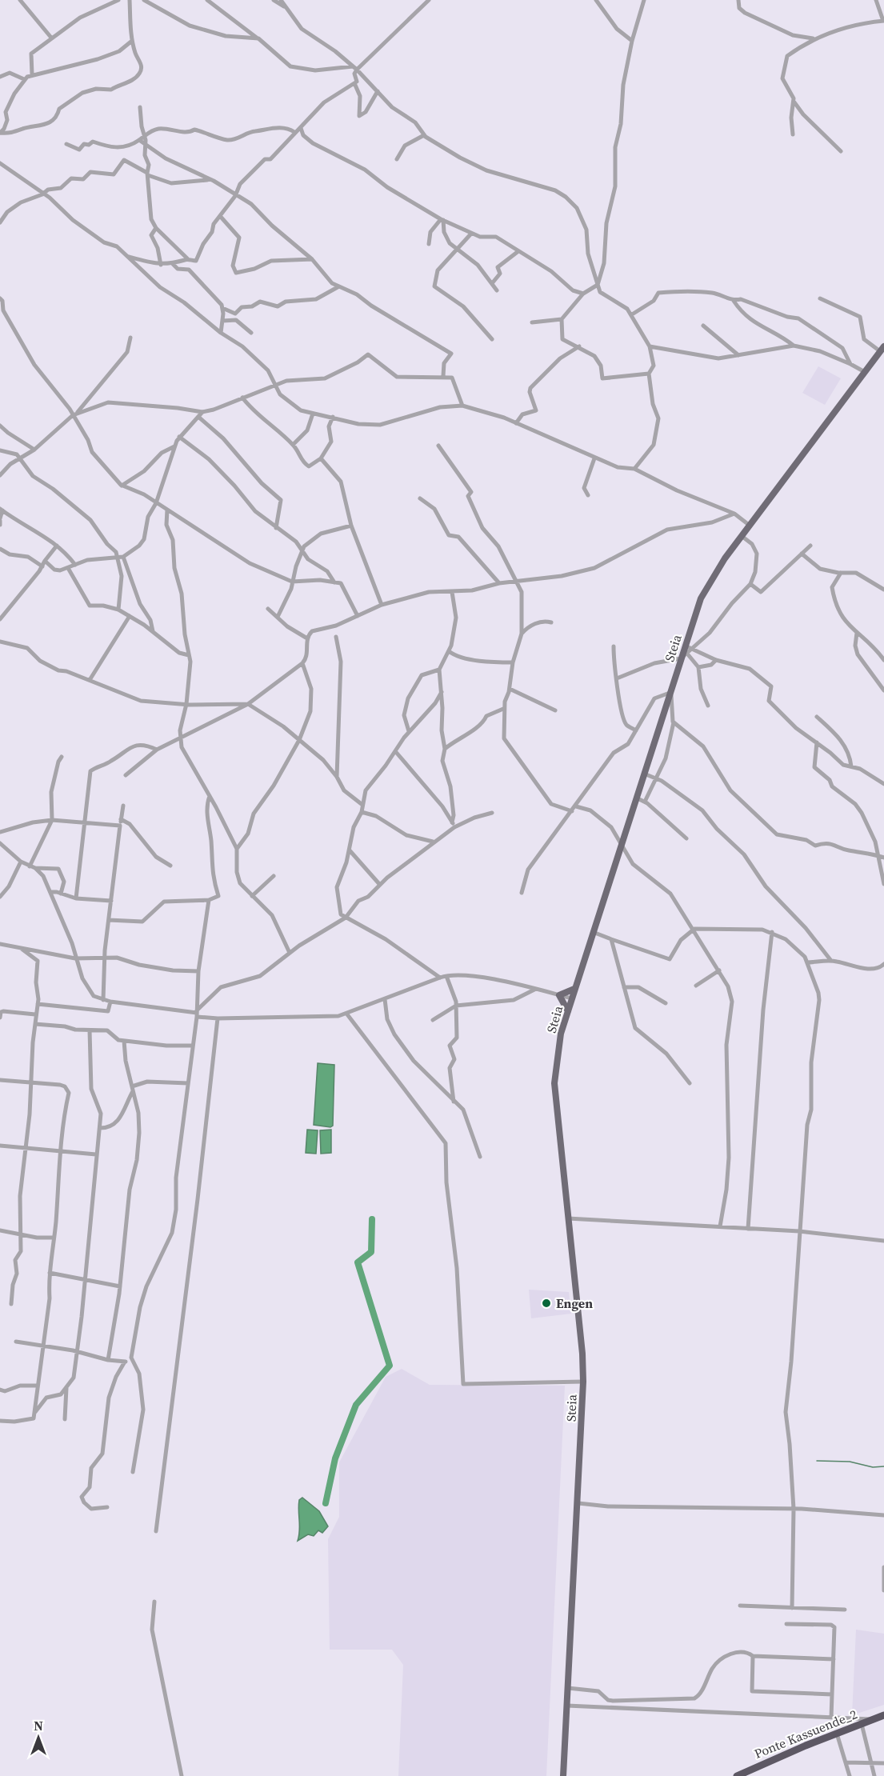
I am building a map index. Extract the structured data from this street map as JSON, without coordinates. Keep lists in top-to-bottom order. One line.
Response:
{"streets":{"highway":["Ponte Kassuende_2"],"main road":["Steia"]},"places":["Engen"],"north":"top"}
